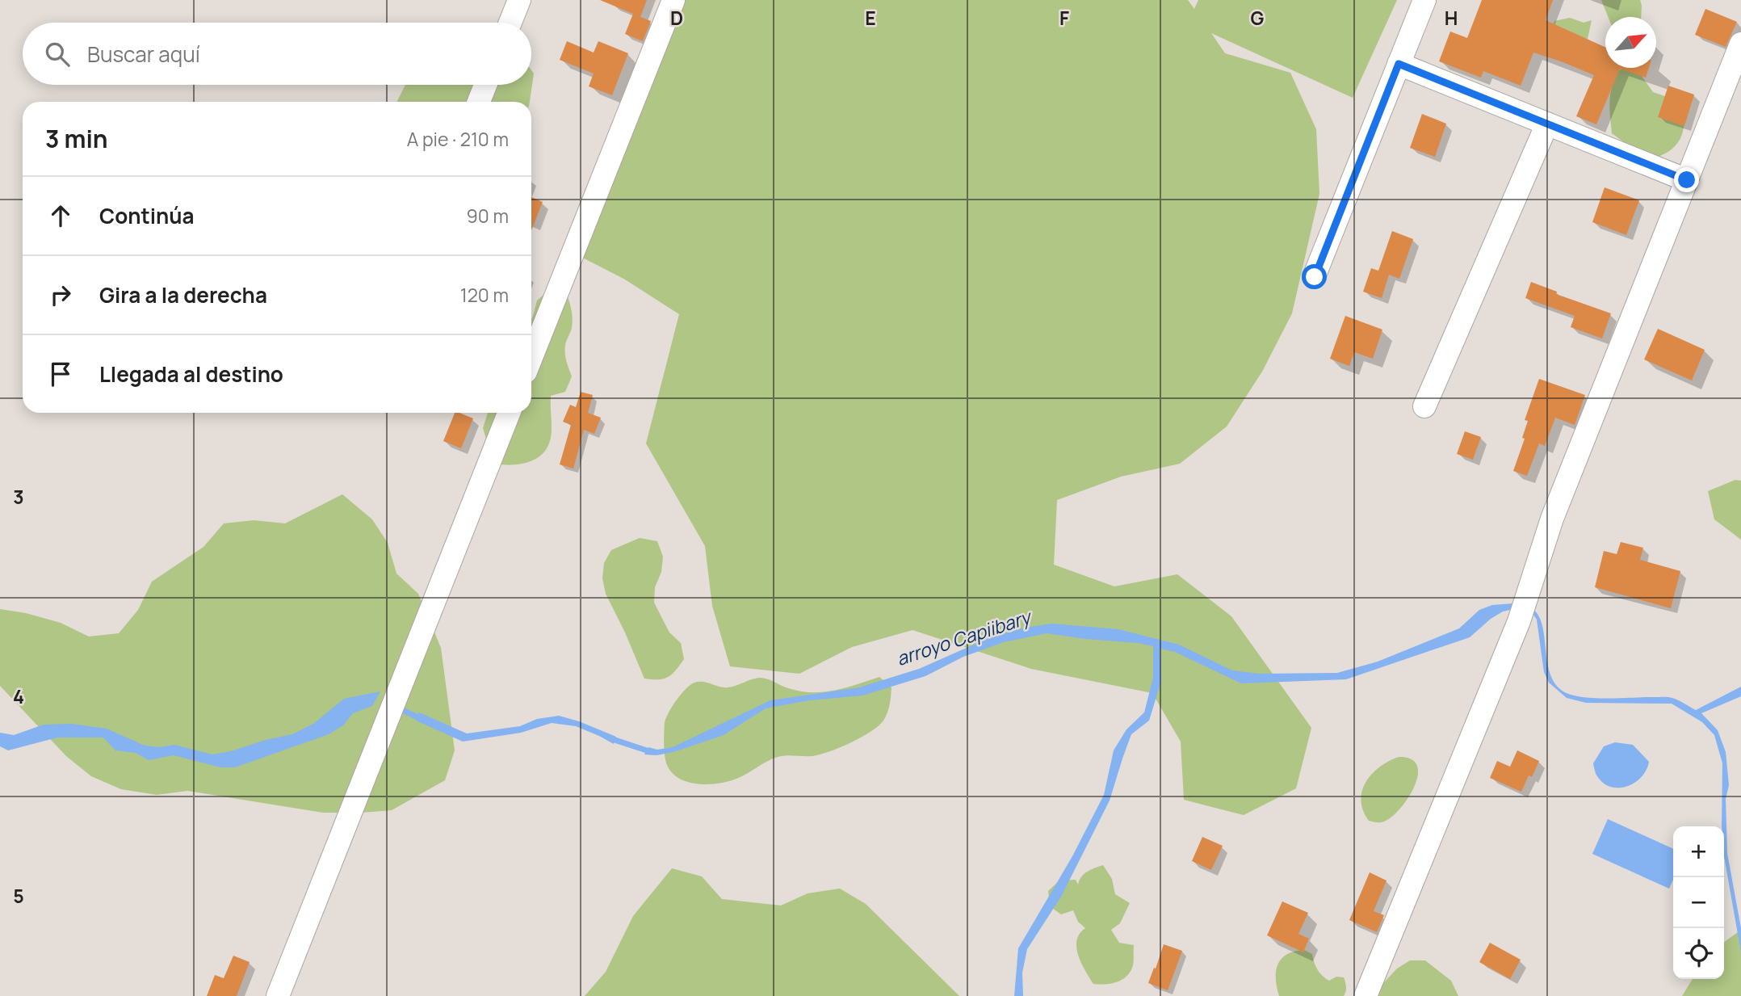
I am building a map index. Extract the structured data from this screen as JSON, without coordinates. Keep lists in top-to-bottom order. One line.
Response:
{"water":["arroyo Capiibary"],"north":"top right","page":{"search":"Buscar aquí","heading":["3 min","A pie · 210 m"],"list":[["Continúa","90 m"],["Gira a la derecha","120 m"],"Llegada al destino"],"map_buttons":["+","−"]},"grid":{"columns":["D","E","F","G","H"],"rows":["3","4","5"]}}
